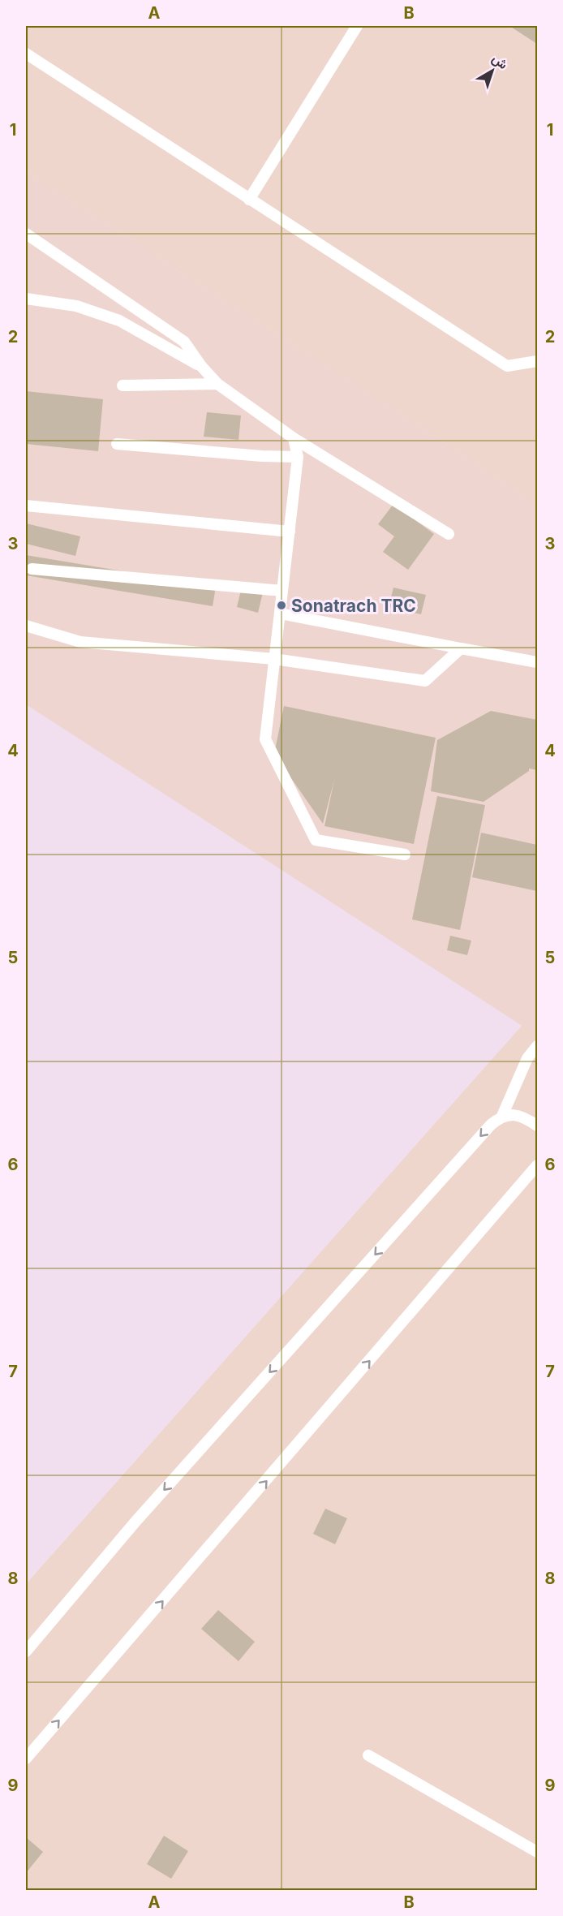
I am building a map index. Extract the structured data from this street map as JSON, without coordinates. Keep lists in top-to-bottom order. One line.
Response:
{"places":["Sonatrach TRC"],"north":"top right","grid":{"columns":["A","B"],"rows":["1","2","3","4","5","6","7","8","9"]}}
